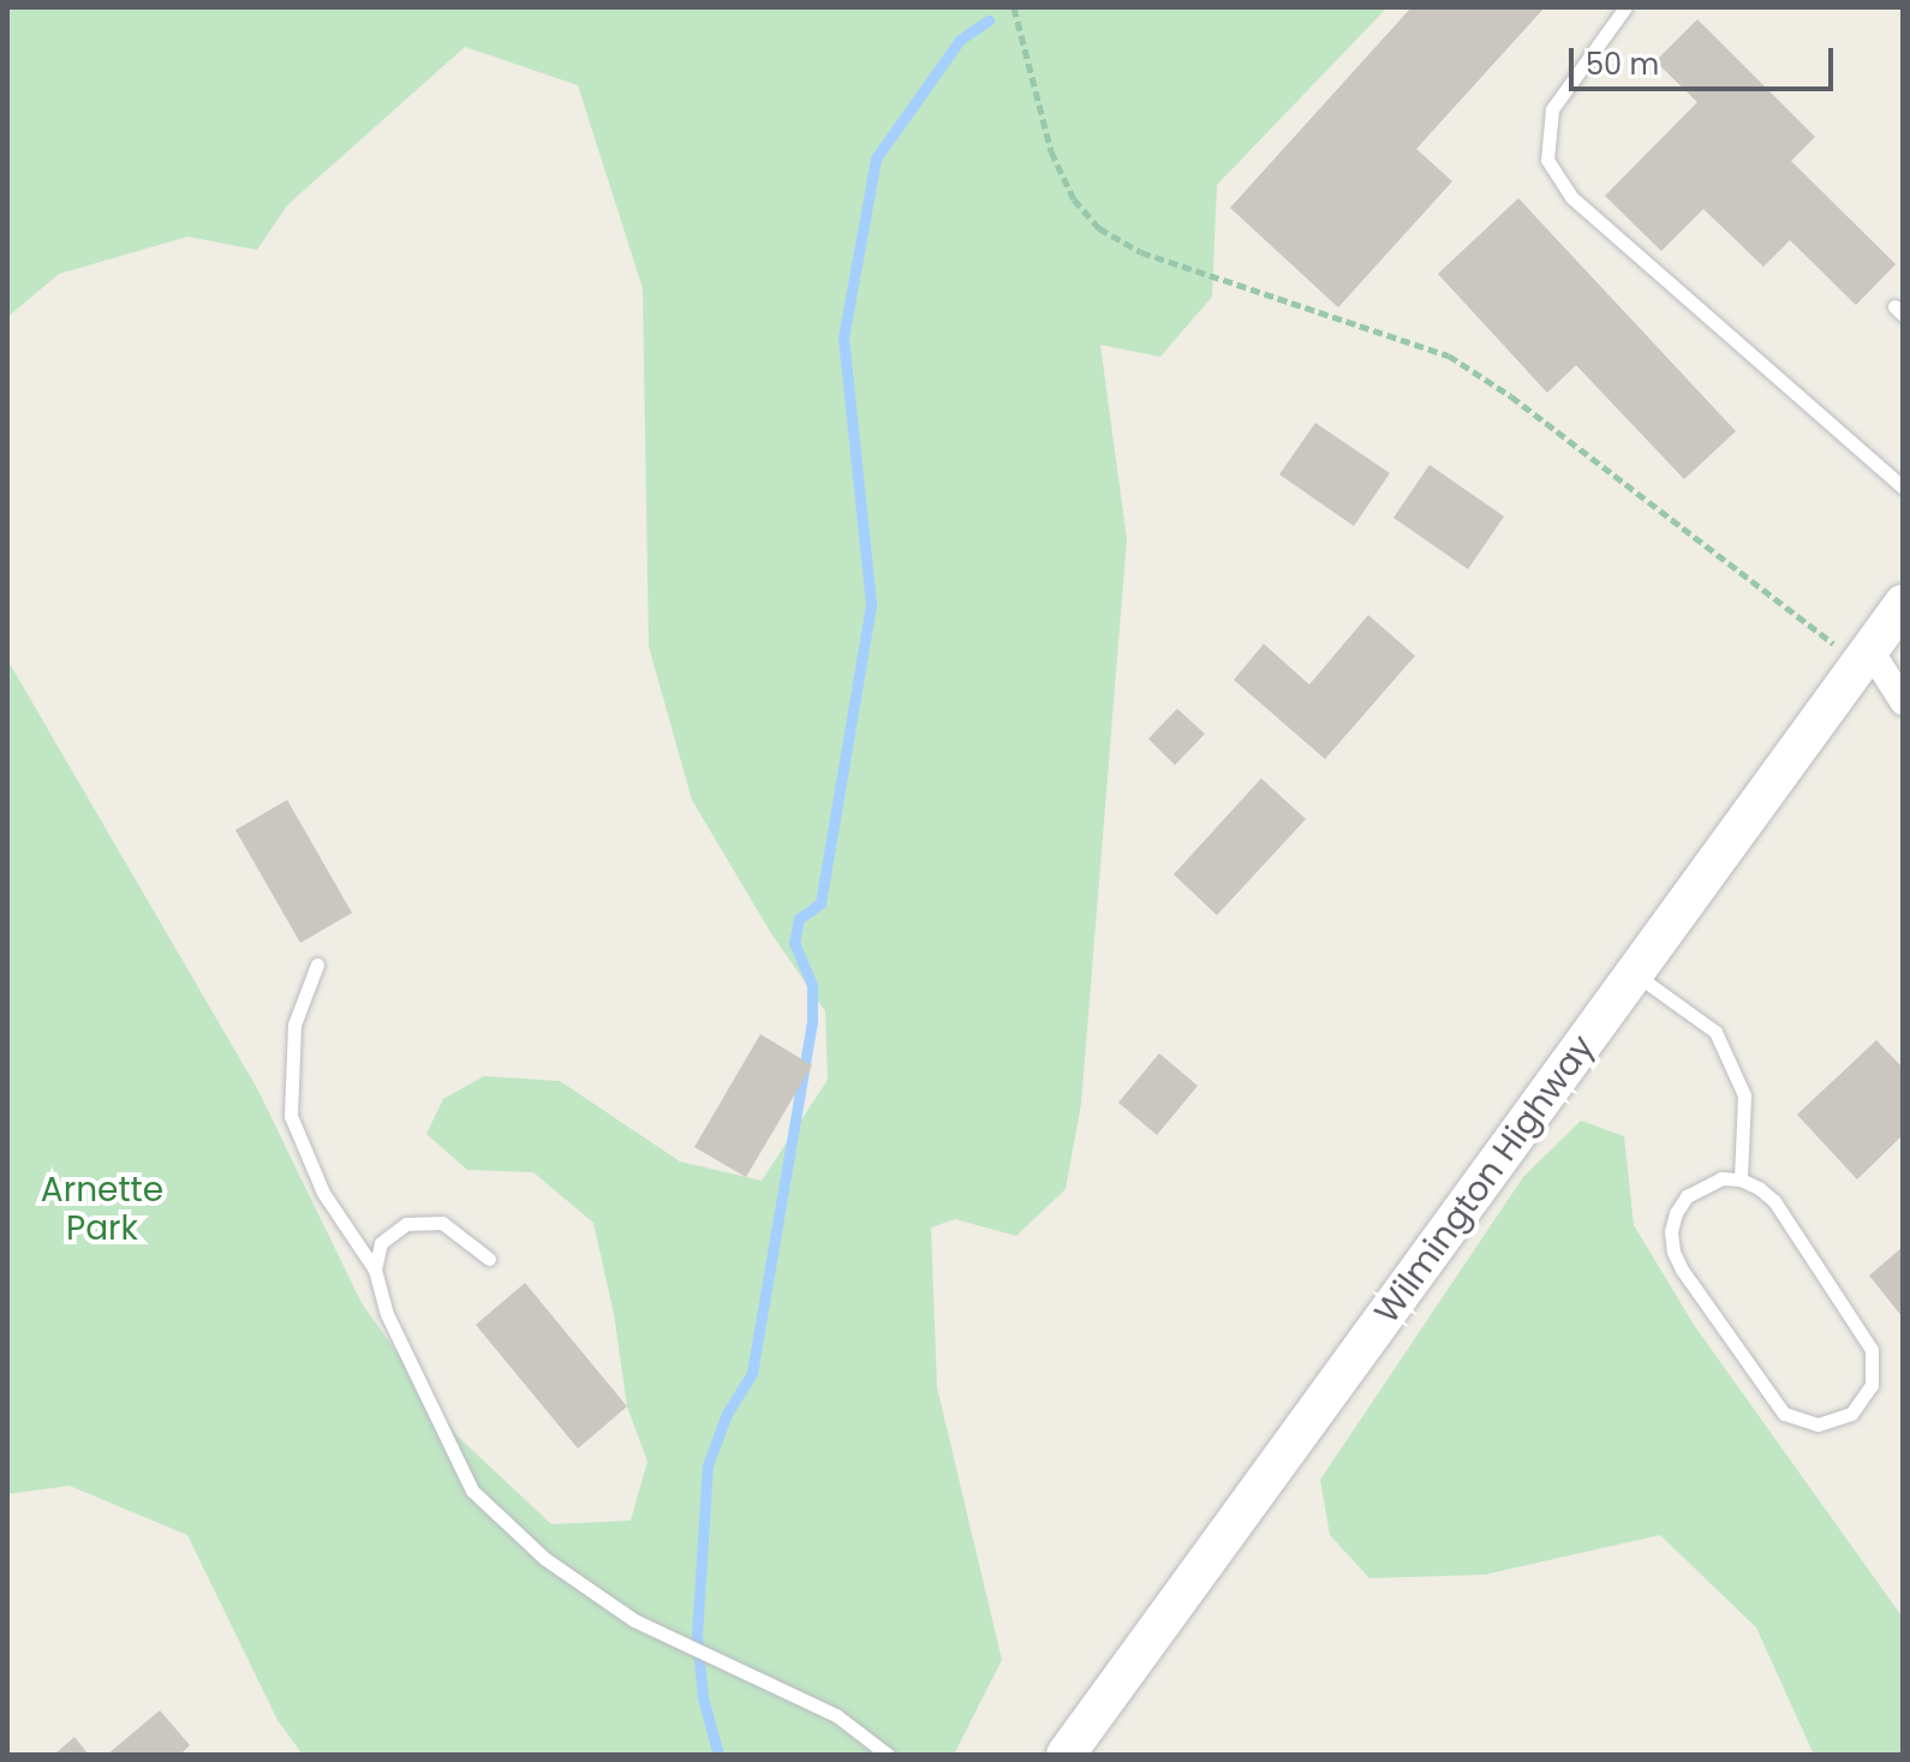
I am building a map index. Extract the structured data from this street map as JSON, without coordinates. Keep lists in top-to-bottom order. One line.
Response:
{"streets":{"street":["Wilmington Highway"]},"parks":["Arnette Park"],"scale_bar":"50 m"}
